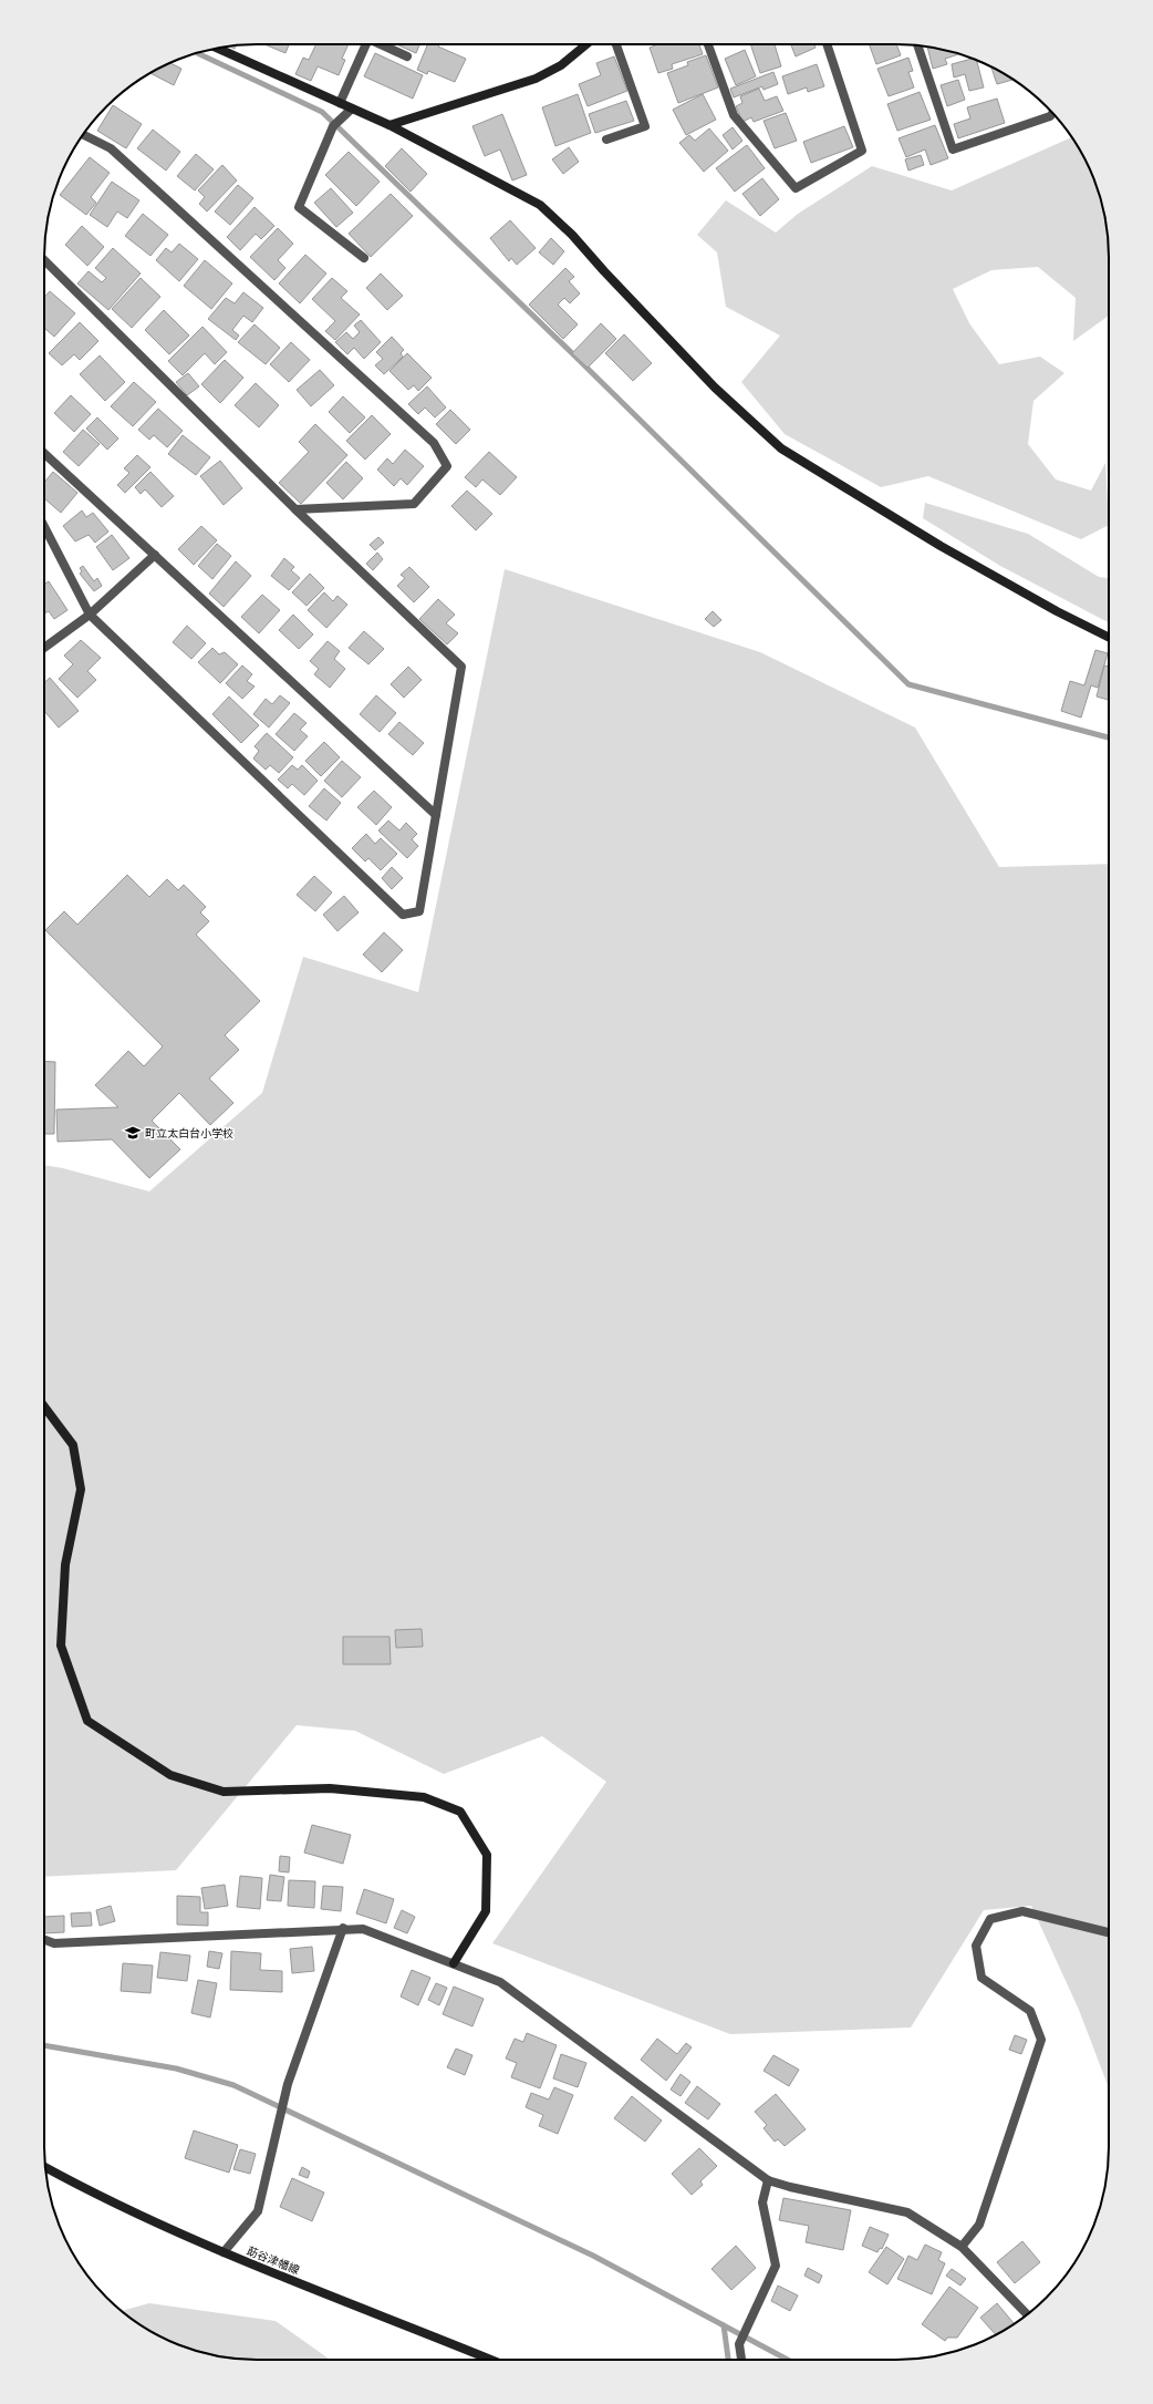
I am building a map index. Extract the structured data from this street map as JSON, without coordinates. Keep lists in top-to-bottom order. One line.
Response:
{"streets":{"street":["莇谷津幡線"]},"places":{"school or university":["町立太白台小学校"]}}
